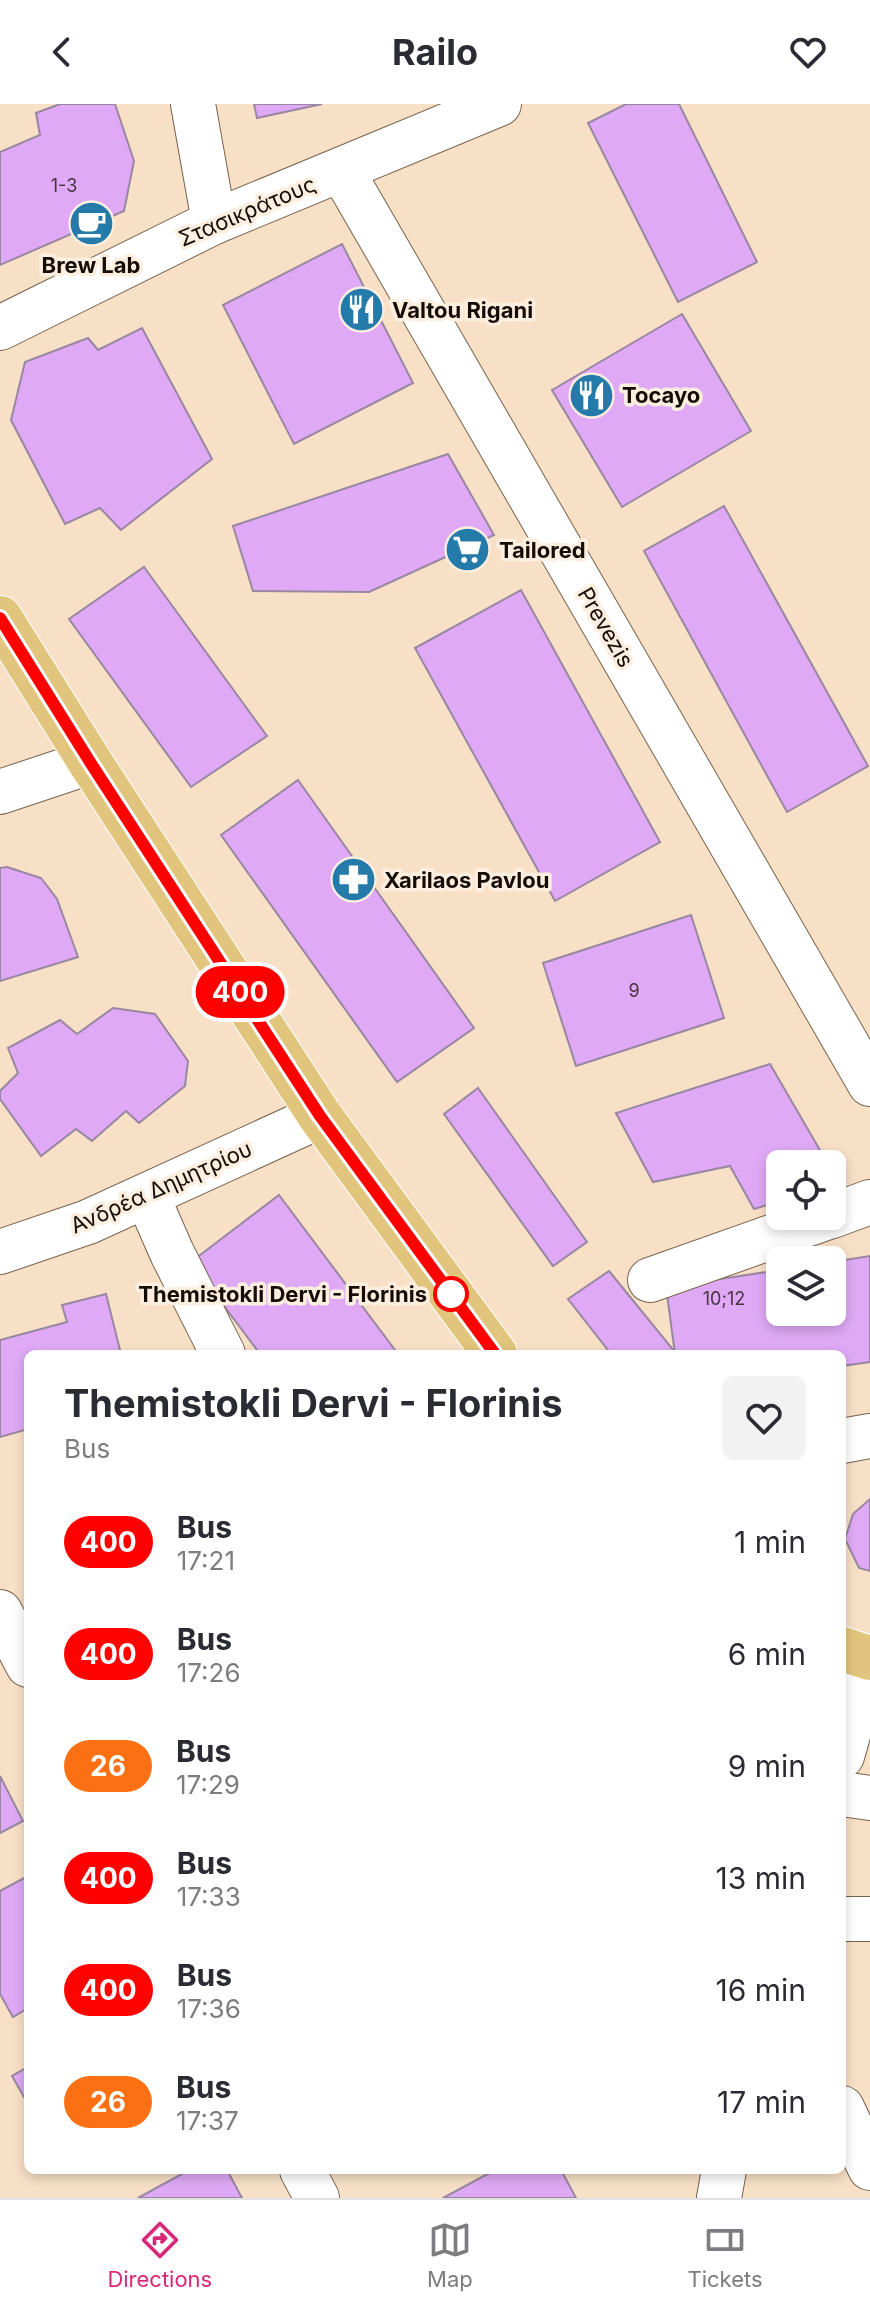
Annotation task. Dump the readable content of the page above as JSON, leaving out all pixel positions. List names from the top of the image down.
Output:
{
  "streets": {
    "street": ["Στασικράτους", "Prevezis", "Ανδρέα Δημητρίου"]
  },
  "crossings": [
    ["Στασικράτους", "Prevezis"]
  ],
  "places": {
    "cafe": ["Brew Lab"],
    "restaurant": ["Valtou Rigani", "Tocayo"],
    "supermarket": ["Tailored"],
    "pharmacy": ["Xarilaos Pavlou"],
    "other": ["Themistokli Dervi - Florinis"]
  },
  "lines": ["bus line 400"],
  "house_numbers": ["1-3", "9", "10;12"],
  "page": {
    "header": "Railo",
    "on_map": "400",
    "heading": ["Themistokli Dervi - Florinis", "Bus"],
    "list": [
      {
        "mark": "400",
        "name": "Bus",
        "note": "17:21",
        "value": "1 min"
      },
      {
        "mark": "400",
        "name": "Bus",
        "note": "17:26",
        "value": "6 min"
      },
      {
        "mark": "26",
        "name": "Bus",
        "note": "17:29",
        "value": "9 min"
      },
      {
        "mark": "400",
        "name": "Bus",
        "note": "17:33",
        "value": "13 min"
      },
      {
        "mark": "400",
        "name": "Bus",
        "note": "17:36",
        "value": "16 min"
      },
      {
        "mark": "26",
        "name": "Bus",
        "note": "17:37",
        "value": "17 min"
      }
    ],
    "tabs": ["Directions", "Map", "Tickets"]
  }
}
